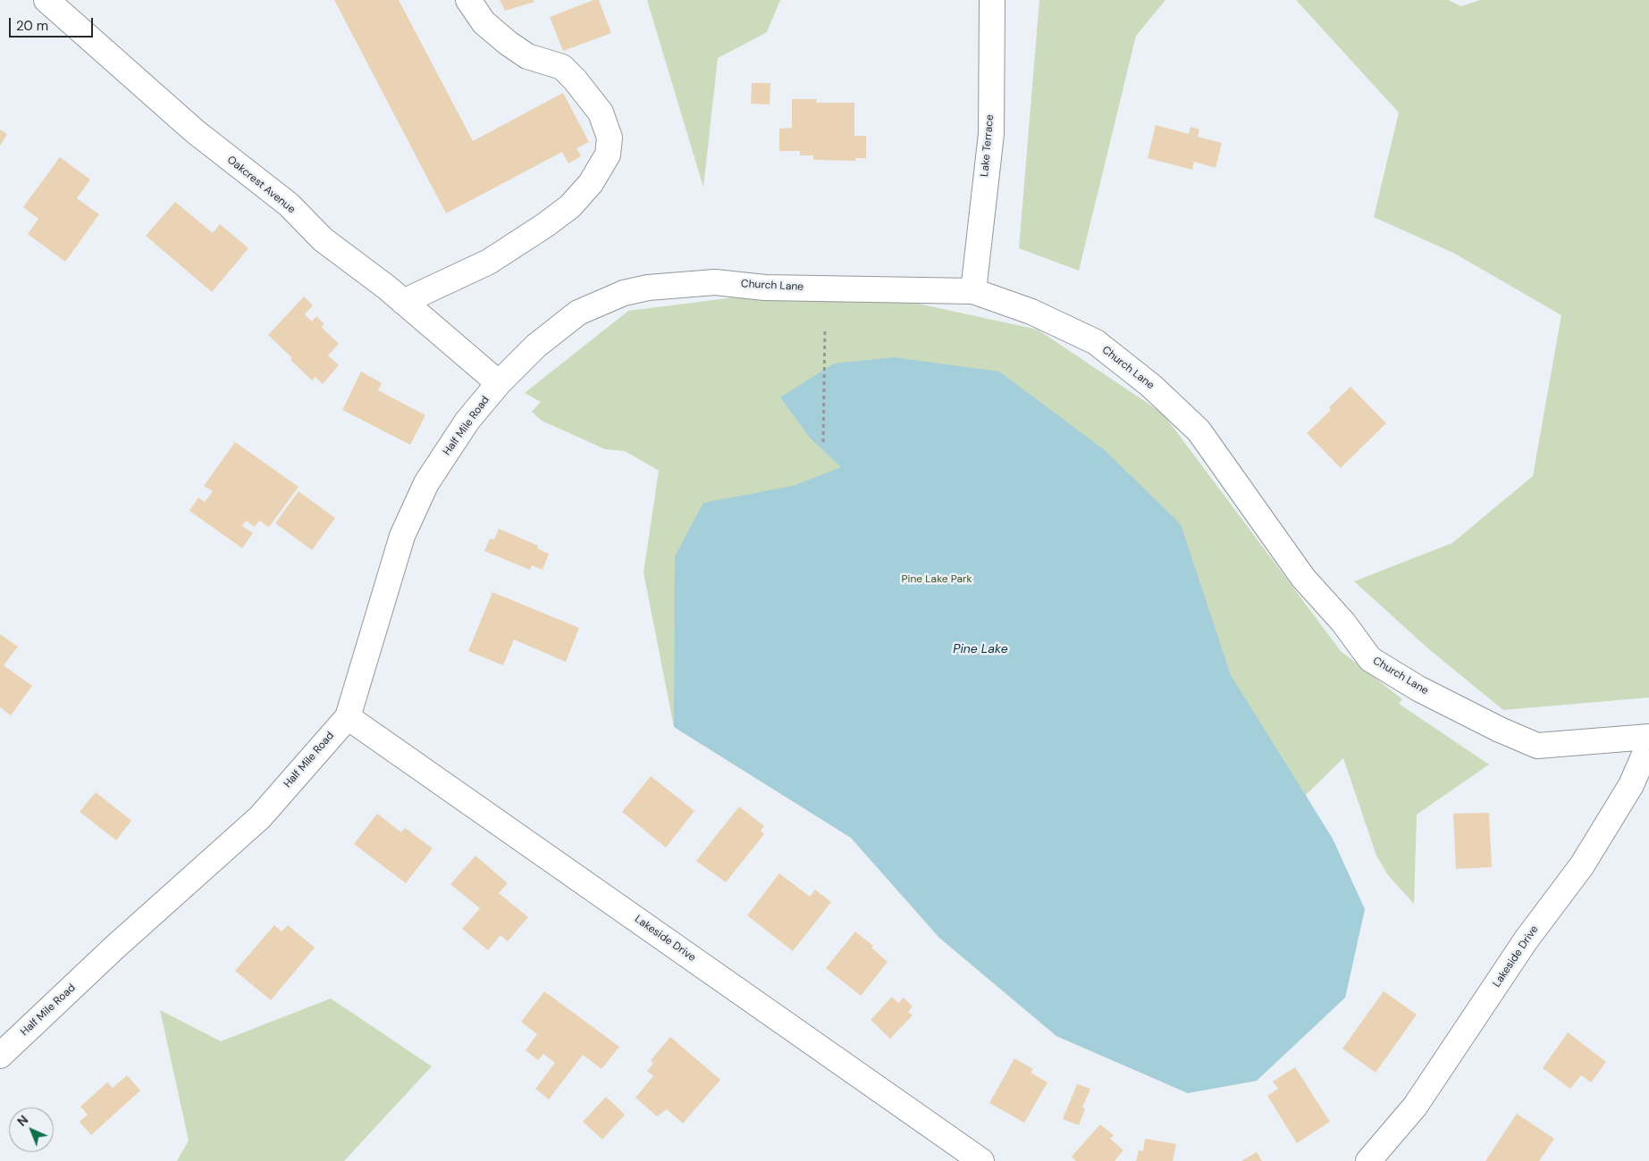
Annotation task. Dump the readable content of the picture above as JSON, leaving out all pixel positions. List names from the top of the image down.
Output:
{
  "streets": {
    "street": [
      "Lake Terrace",
      "Oakcrest Avenue",
      "Church Lane",
      "Half Mile Road",
      "Lakeside Drive"
    ]
  },
  "crossings": [
    ["Lake Terrace", "Church Lane"],
    ["Oakcrest Avenue", "Church Lane"],
    ["Oakcrest Avenue", "Half Mile Road"],
    ["Church Lane", "Half Mile Road"],
    ["Half Mile Road", "Lakeside Drive"]
  ],
  "water": ["Pine Lake"],
  "parks": ["Pine Lake Park"],
  "scale_bar": "20 m",
  "north": "top left"
}
